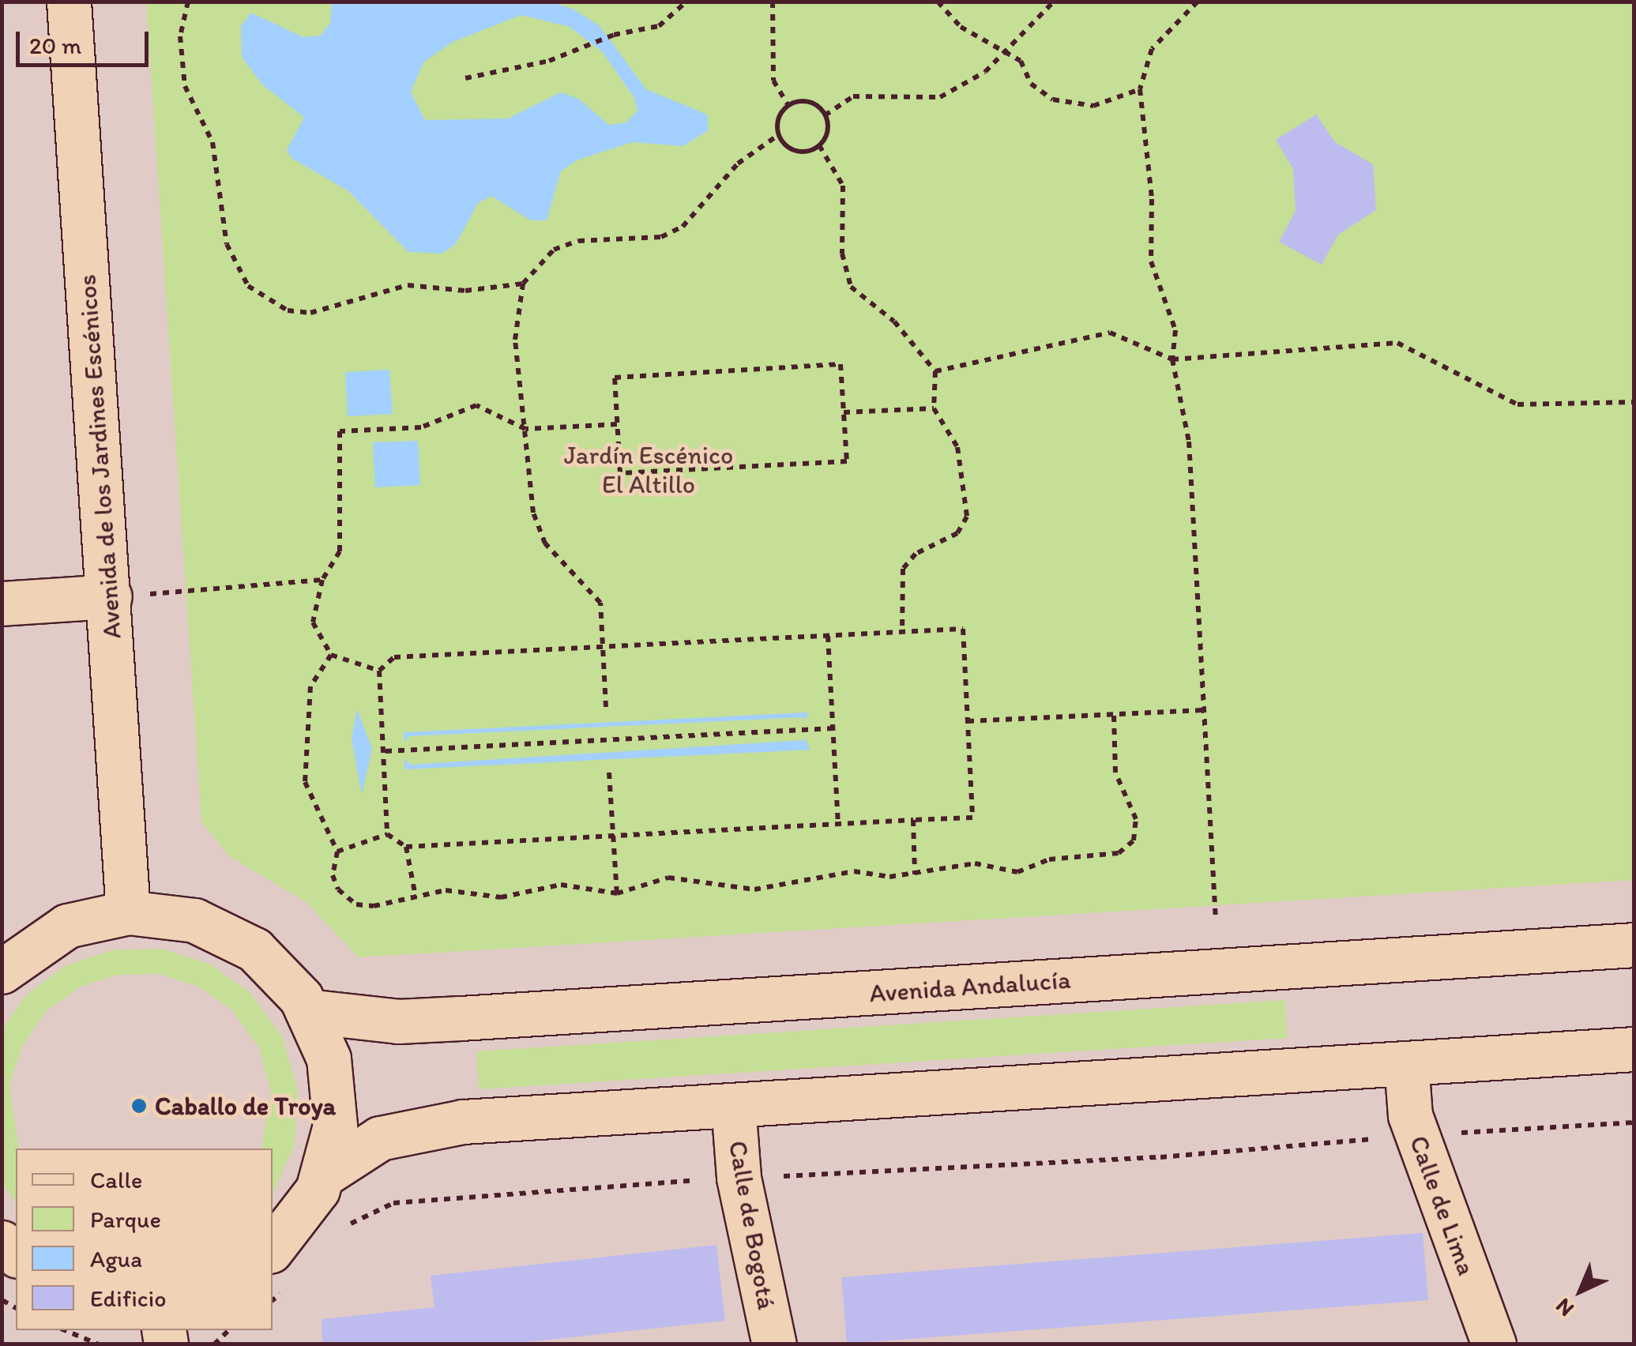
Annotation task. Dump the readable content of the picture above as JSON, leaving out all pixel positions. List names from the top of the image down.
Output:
{
  "streets": {
    "main road": [
      "Avenida de los Jardines Escénicos",
      "Avenida Andalucía",
      "Calle de Lima",
      "Calle de Bogotá"
    ]
  },
  "parks": ["Jardín Escénico El Altillo"],
  "places": ["Caballo de Troya"],
  "legend": [
    "Calle",
    "Parque",
    "Agua",
    "Edificio"
  ],
  "scale_bar": "20 m",
  "north": "bottom left"
}
